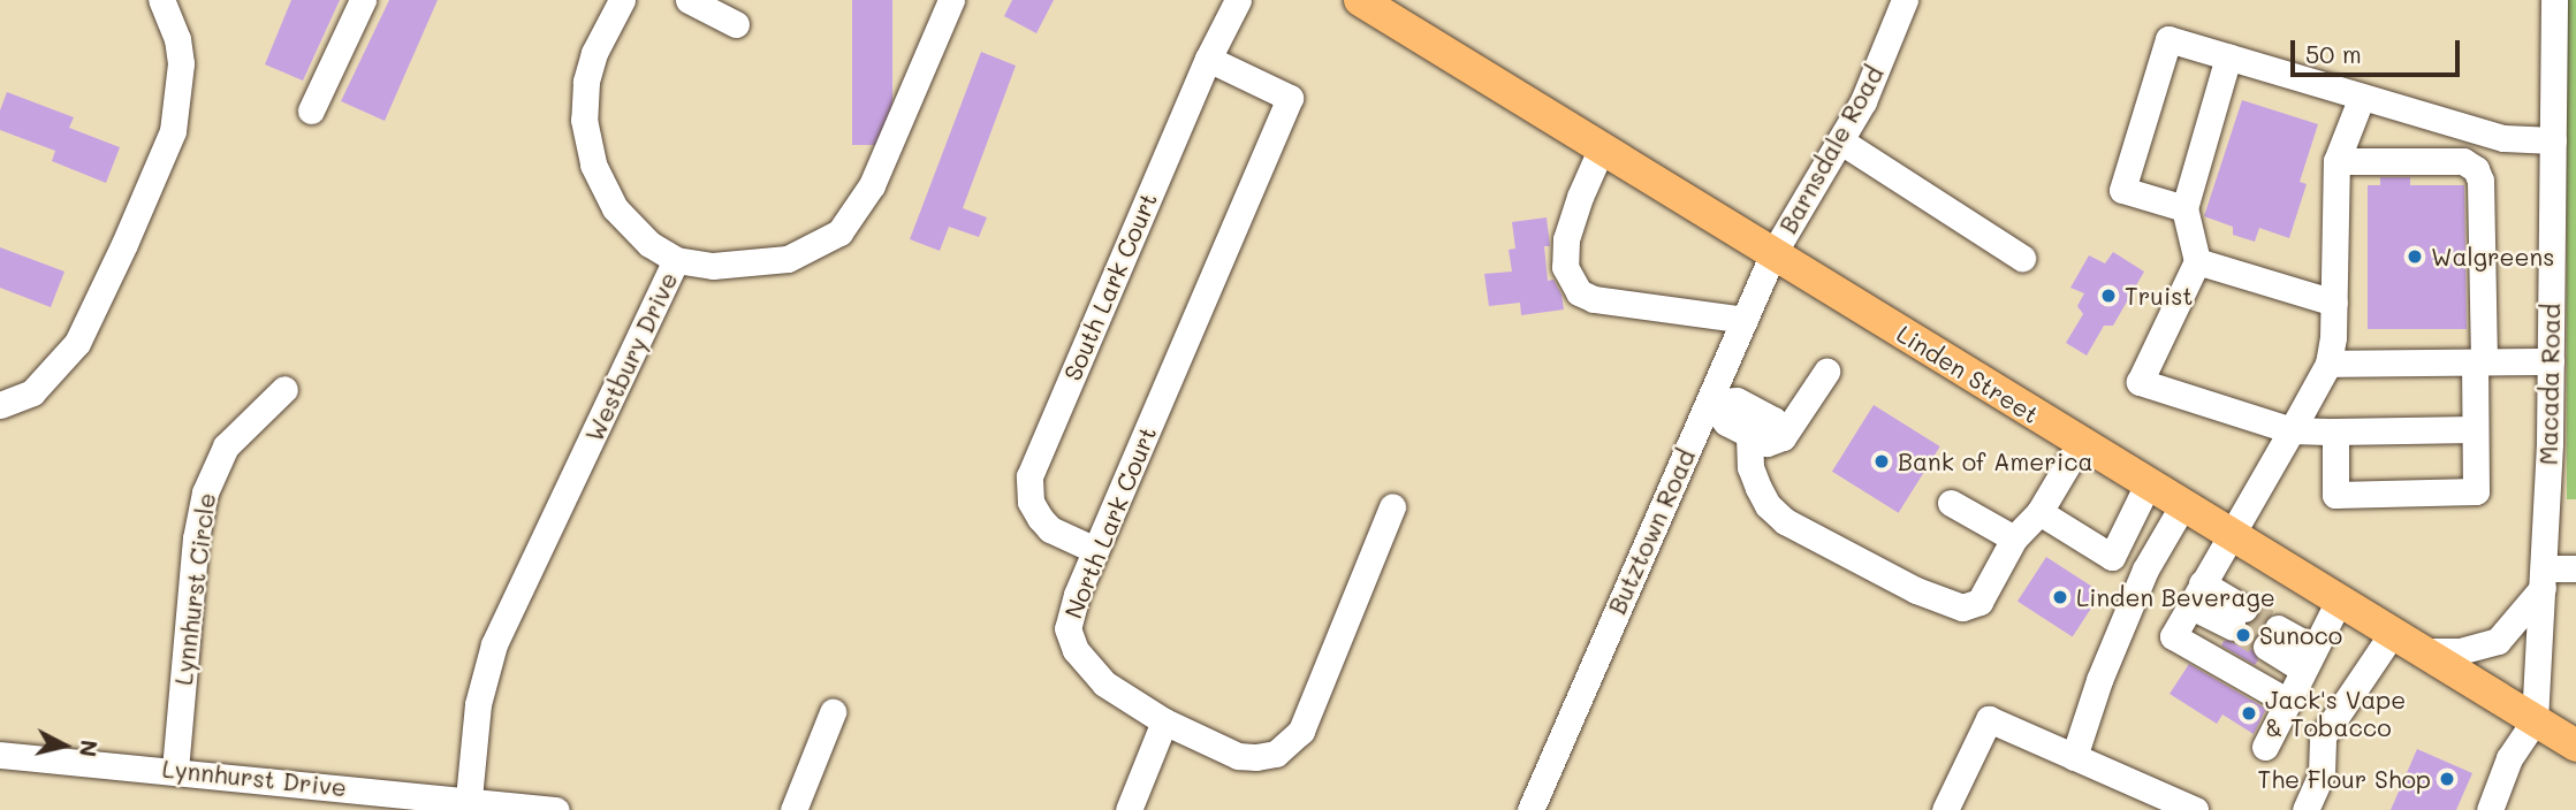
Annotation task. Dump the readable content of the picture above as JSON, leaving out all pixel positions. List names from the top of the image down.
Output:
{
  "streets": {
    "main road": ["Linden Street"],
    "street": [
      "Barnsdale Road",
      "South Lark Court",
      "Westbury Drive",
      "Macada Road",
      "North Lark Court",
      "Butztown Road",
      "Lynnhurst Circle",
      "Lynnhurst Drive"
    ]
  },
  "crossings": [
    ["Barnsdale Road", "Linden Street"],
    ["Barnsdale Road", "Butztown Road"],
    ["South Lark Court", "North Lark Court"],
    ["Westbury Drive", "Lynnhurst Drive"],
    ["Linden Street", "Macada Road"],
    ["Linden Street", "Butztown Road"],
    ["Lynnhurst Circle", "Lynnhurst Drive"]
  ],
  "places": [
    "Walgreens",
    "Truist",
    "Bank of America",
    "Linden Beverage",
    "Sunoco",
    "Jack's Vape & Tobacco",
    "The Flour Shop"
  ],
  "scale_bar": "50 m",
  "north": "right"
}
